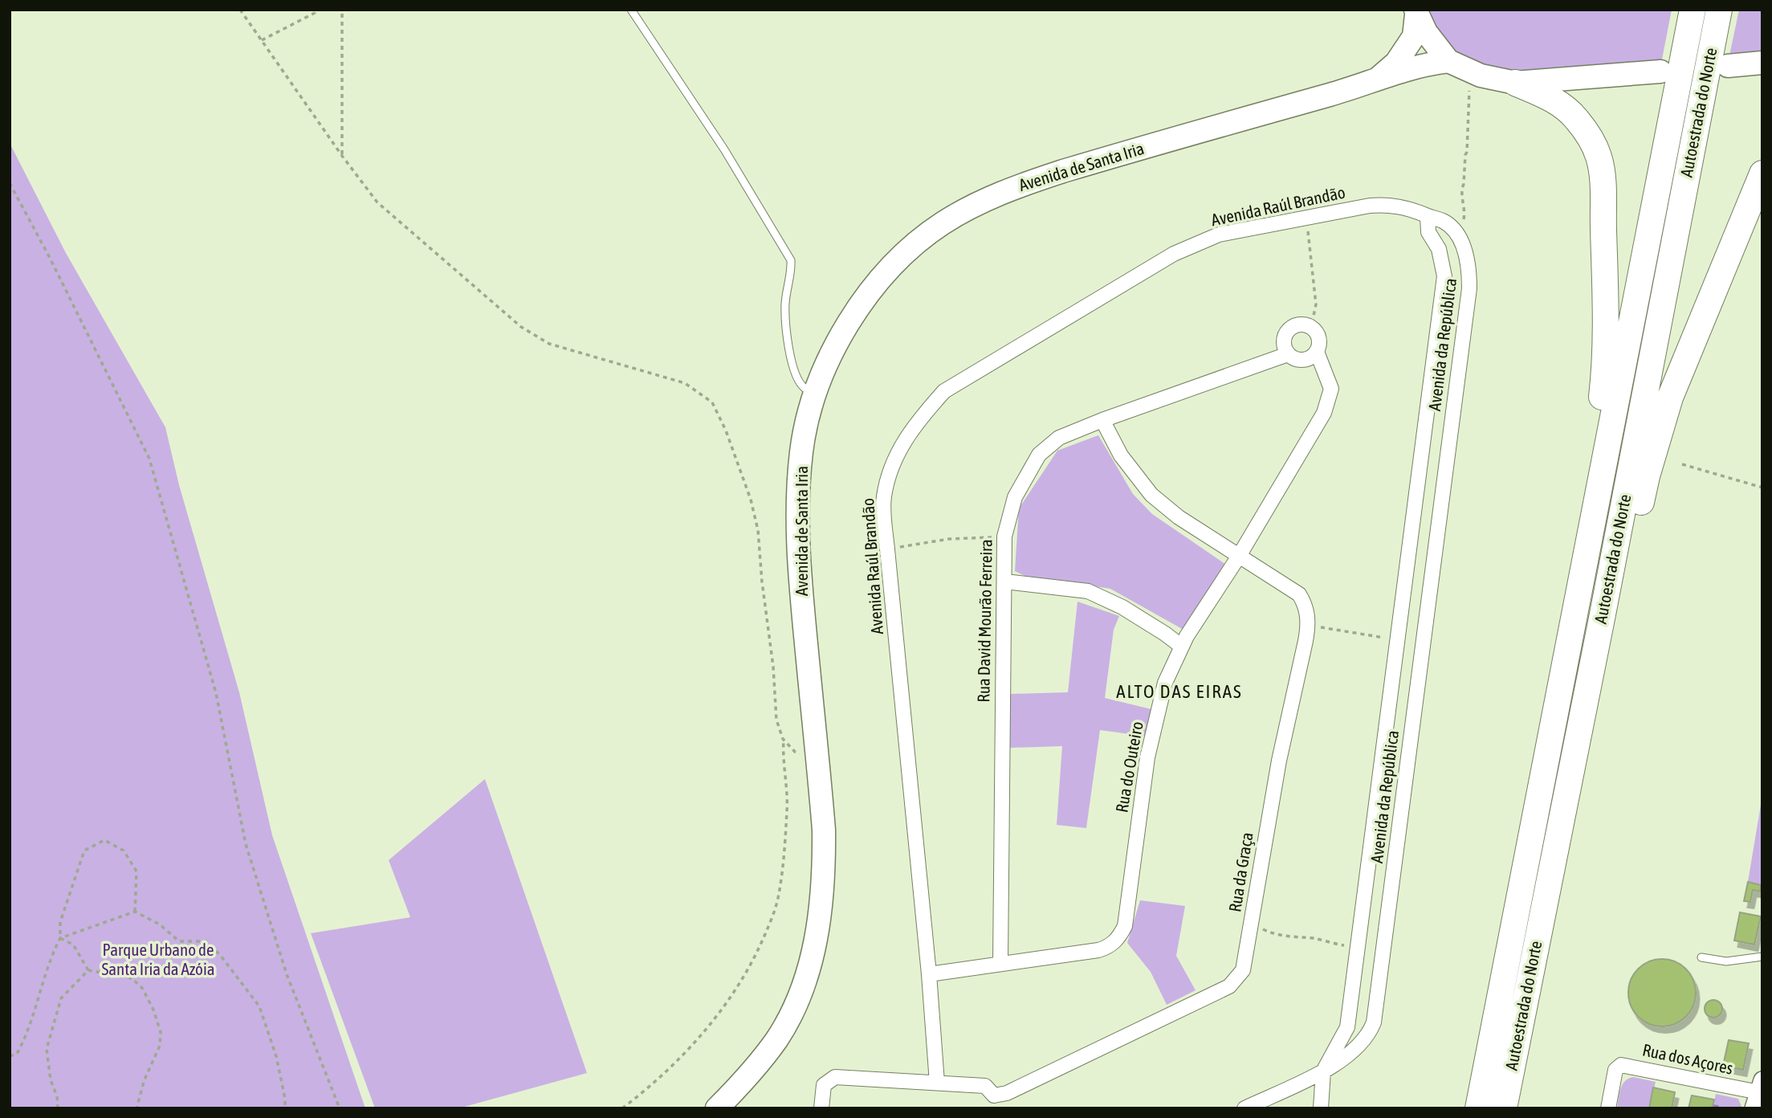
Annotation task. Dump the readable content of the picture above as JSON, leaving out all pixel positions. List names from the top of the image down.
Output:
{
  "streets": {
    "highway": ["Autoestrada do Norte"],
    "main road": ["Avenida de Santa Iria"],
    "street": [
      "Avenida Raúl Brandão",
      "Avenida da República",
      "Rua David Mourão Ferreira",
      "Rua do Outeiro",
      "Rua da Graça",
      "Rua dos Açores"
    ]
  },
  "crossings": [
    ["Avenida Raúl Brandão", "Avenida da República"],
    ["Avenida Raúl Brandão", "Rua do Outeiro"],
    ["Avenida Raúl Brandão", "Rua da Graça"],
    ["Rua David Mourão Ferreira", "Rua do Outeiro"],
    ["Rua David Mourão Ferreira", "Rua da Graça"],
    ["Rua do Outeiro", "Rua da Graça"]
  ],
  "districts": ["ALTO DAS EIRAS"],
  "parks": ["Parque Urbano de Santa Iria da Azóia"]
}
